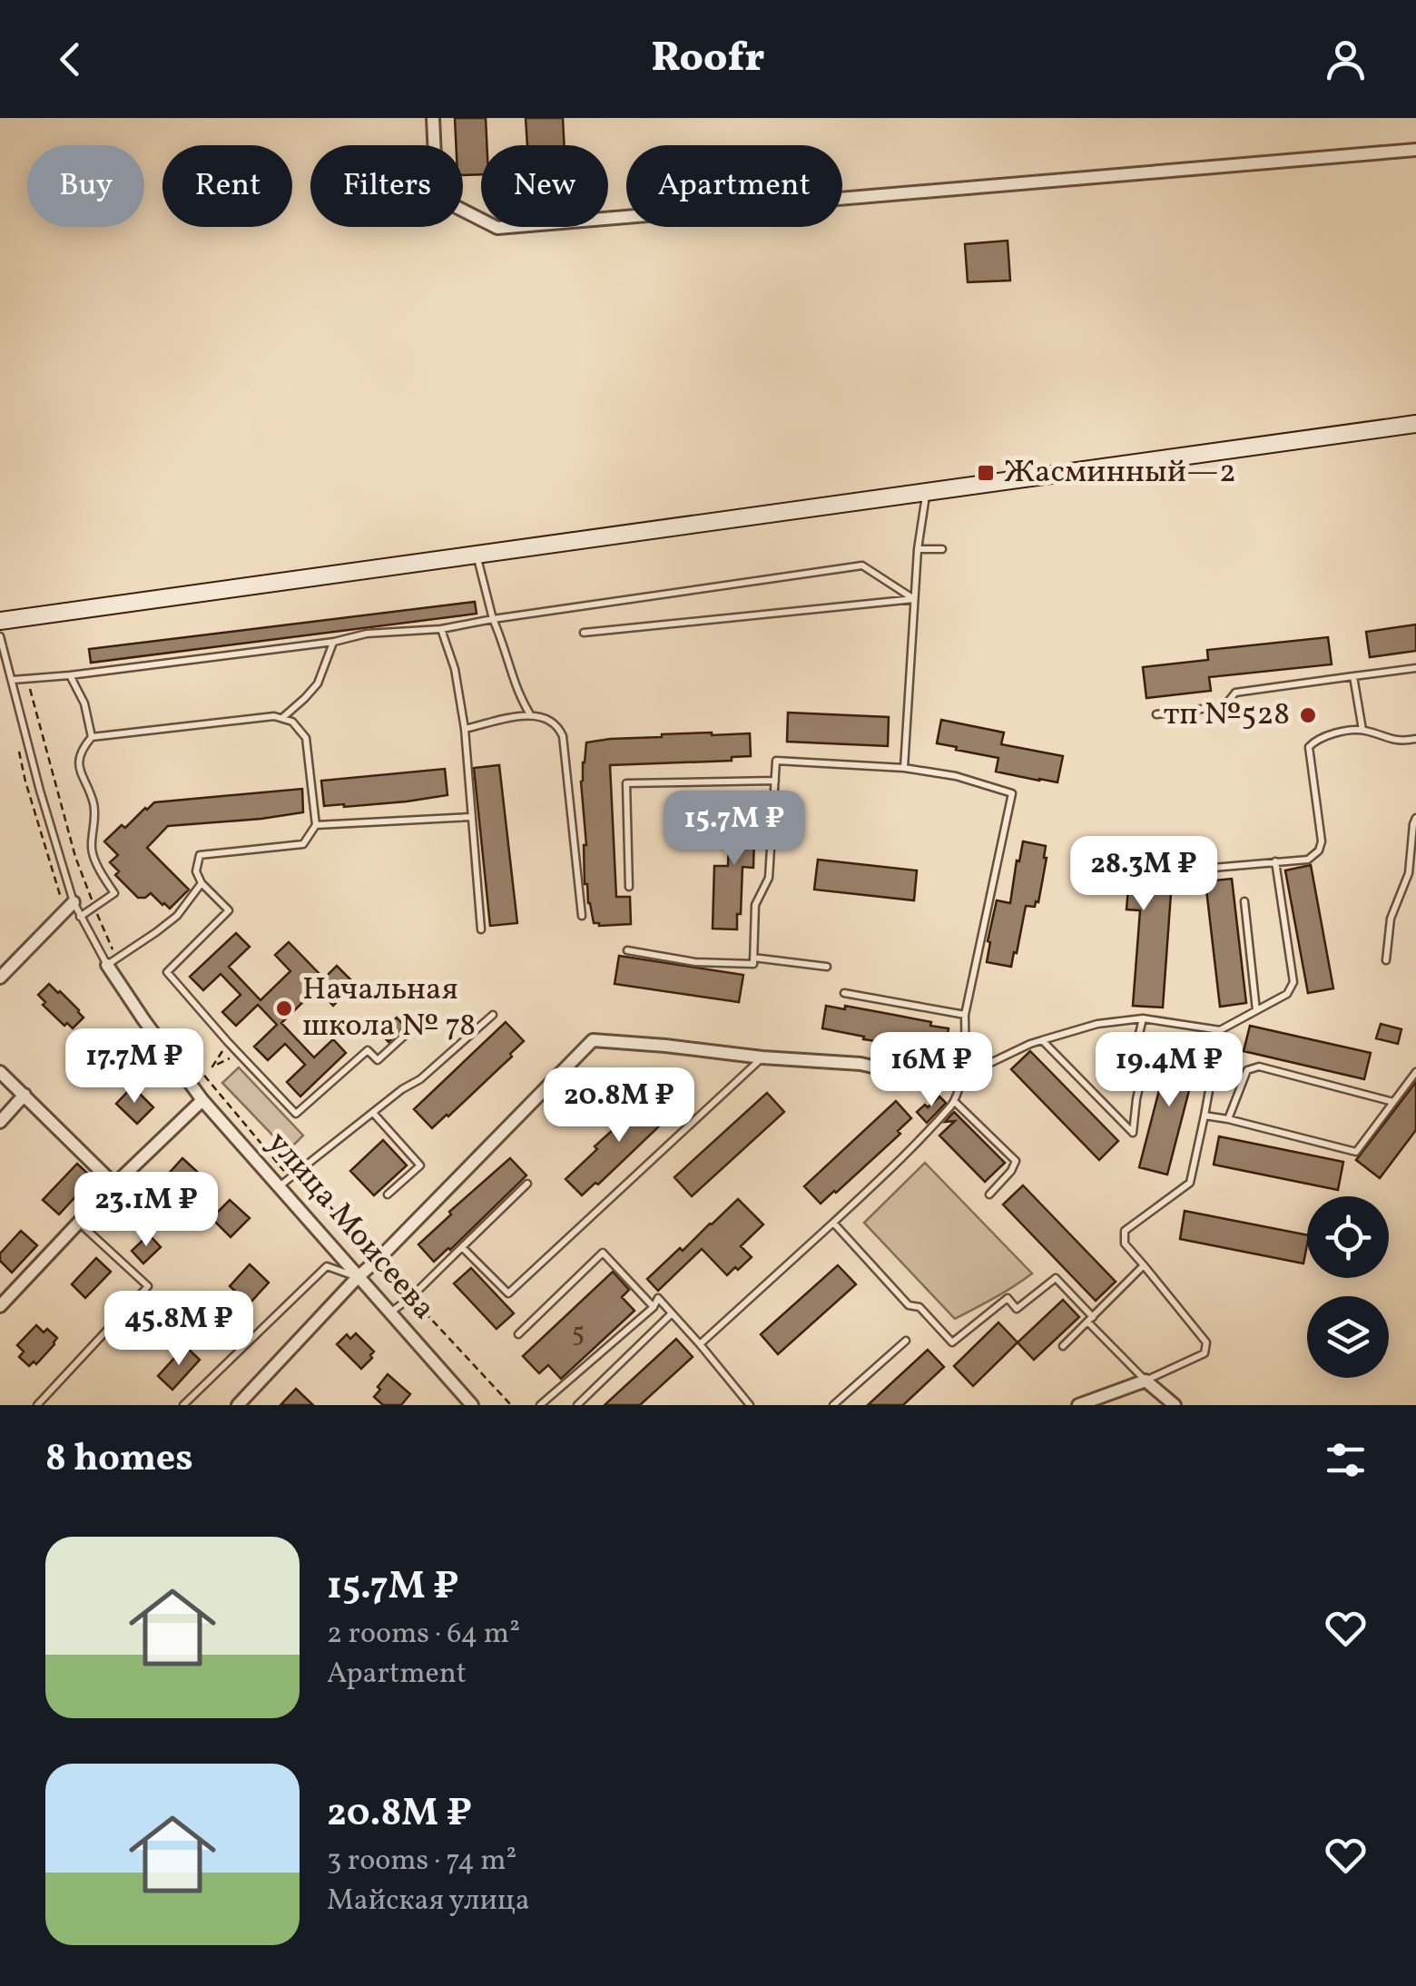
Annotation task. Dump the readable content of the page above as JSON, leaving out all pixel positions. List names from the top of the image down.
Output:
{
  "streets": {
    "street": ["улица Моисеева"]
  },
  "places": {
    "transit": ["Жасминный—2"],
    "other": ["тп №528", "Начальная школа № 78"]
  },
  "house_numbers": ["5"],
  "page": {
    "header": "Roofr",
    "chip": [
      "Buy",
      "Rent",
      "Filters",
      "New",
      "Apartment"
    ],
    "price": [
      "15.7M ₽",
      "28.3M ₽",
      "17.7M ₽",
      "16M ₽",
      "19.4M ₽",
      "20.8M ₽",
      "23.1M ₽",
      "45.8M ₽"
    ],
    "heading": "8 homes",
    "list": [
      {
        "name": "15.7M ₽",
        "note": "2 rooms · 64 m² · Apartment"
      },
      {
        "name": "20.8M ₽",
        "note": "3 rooms · 74 m² · Майская улица"
      }
    ]
  }
}
